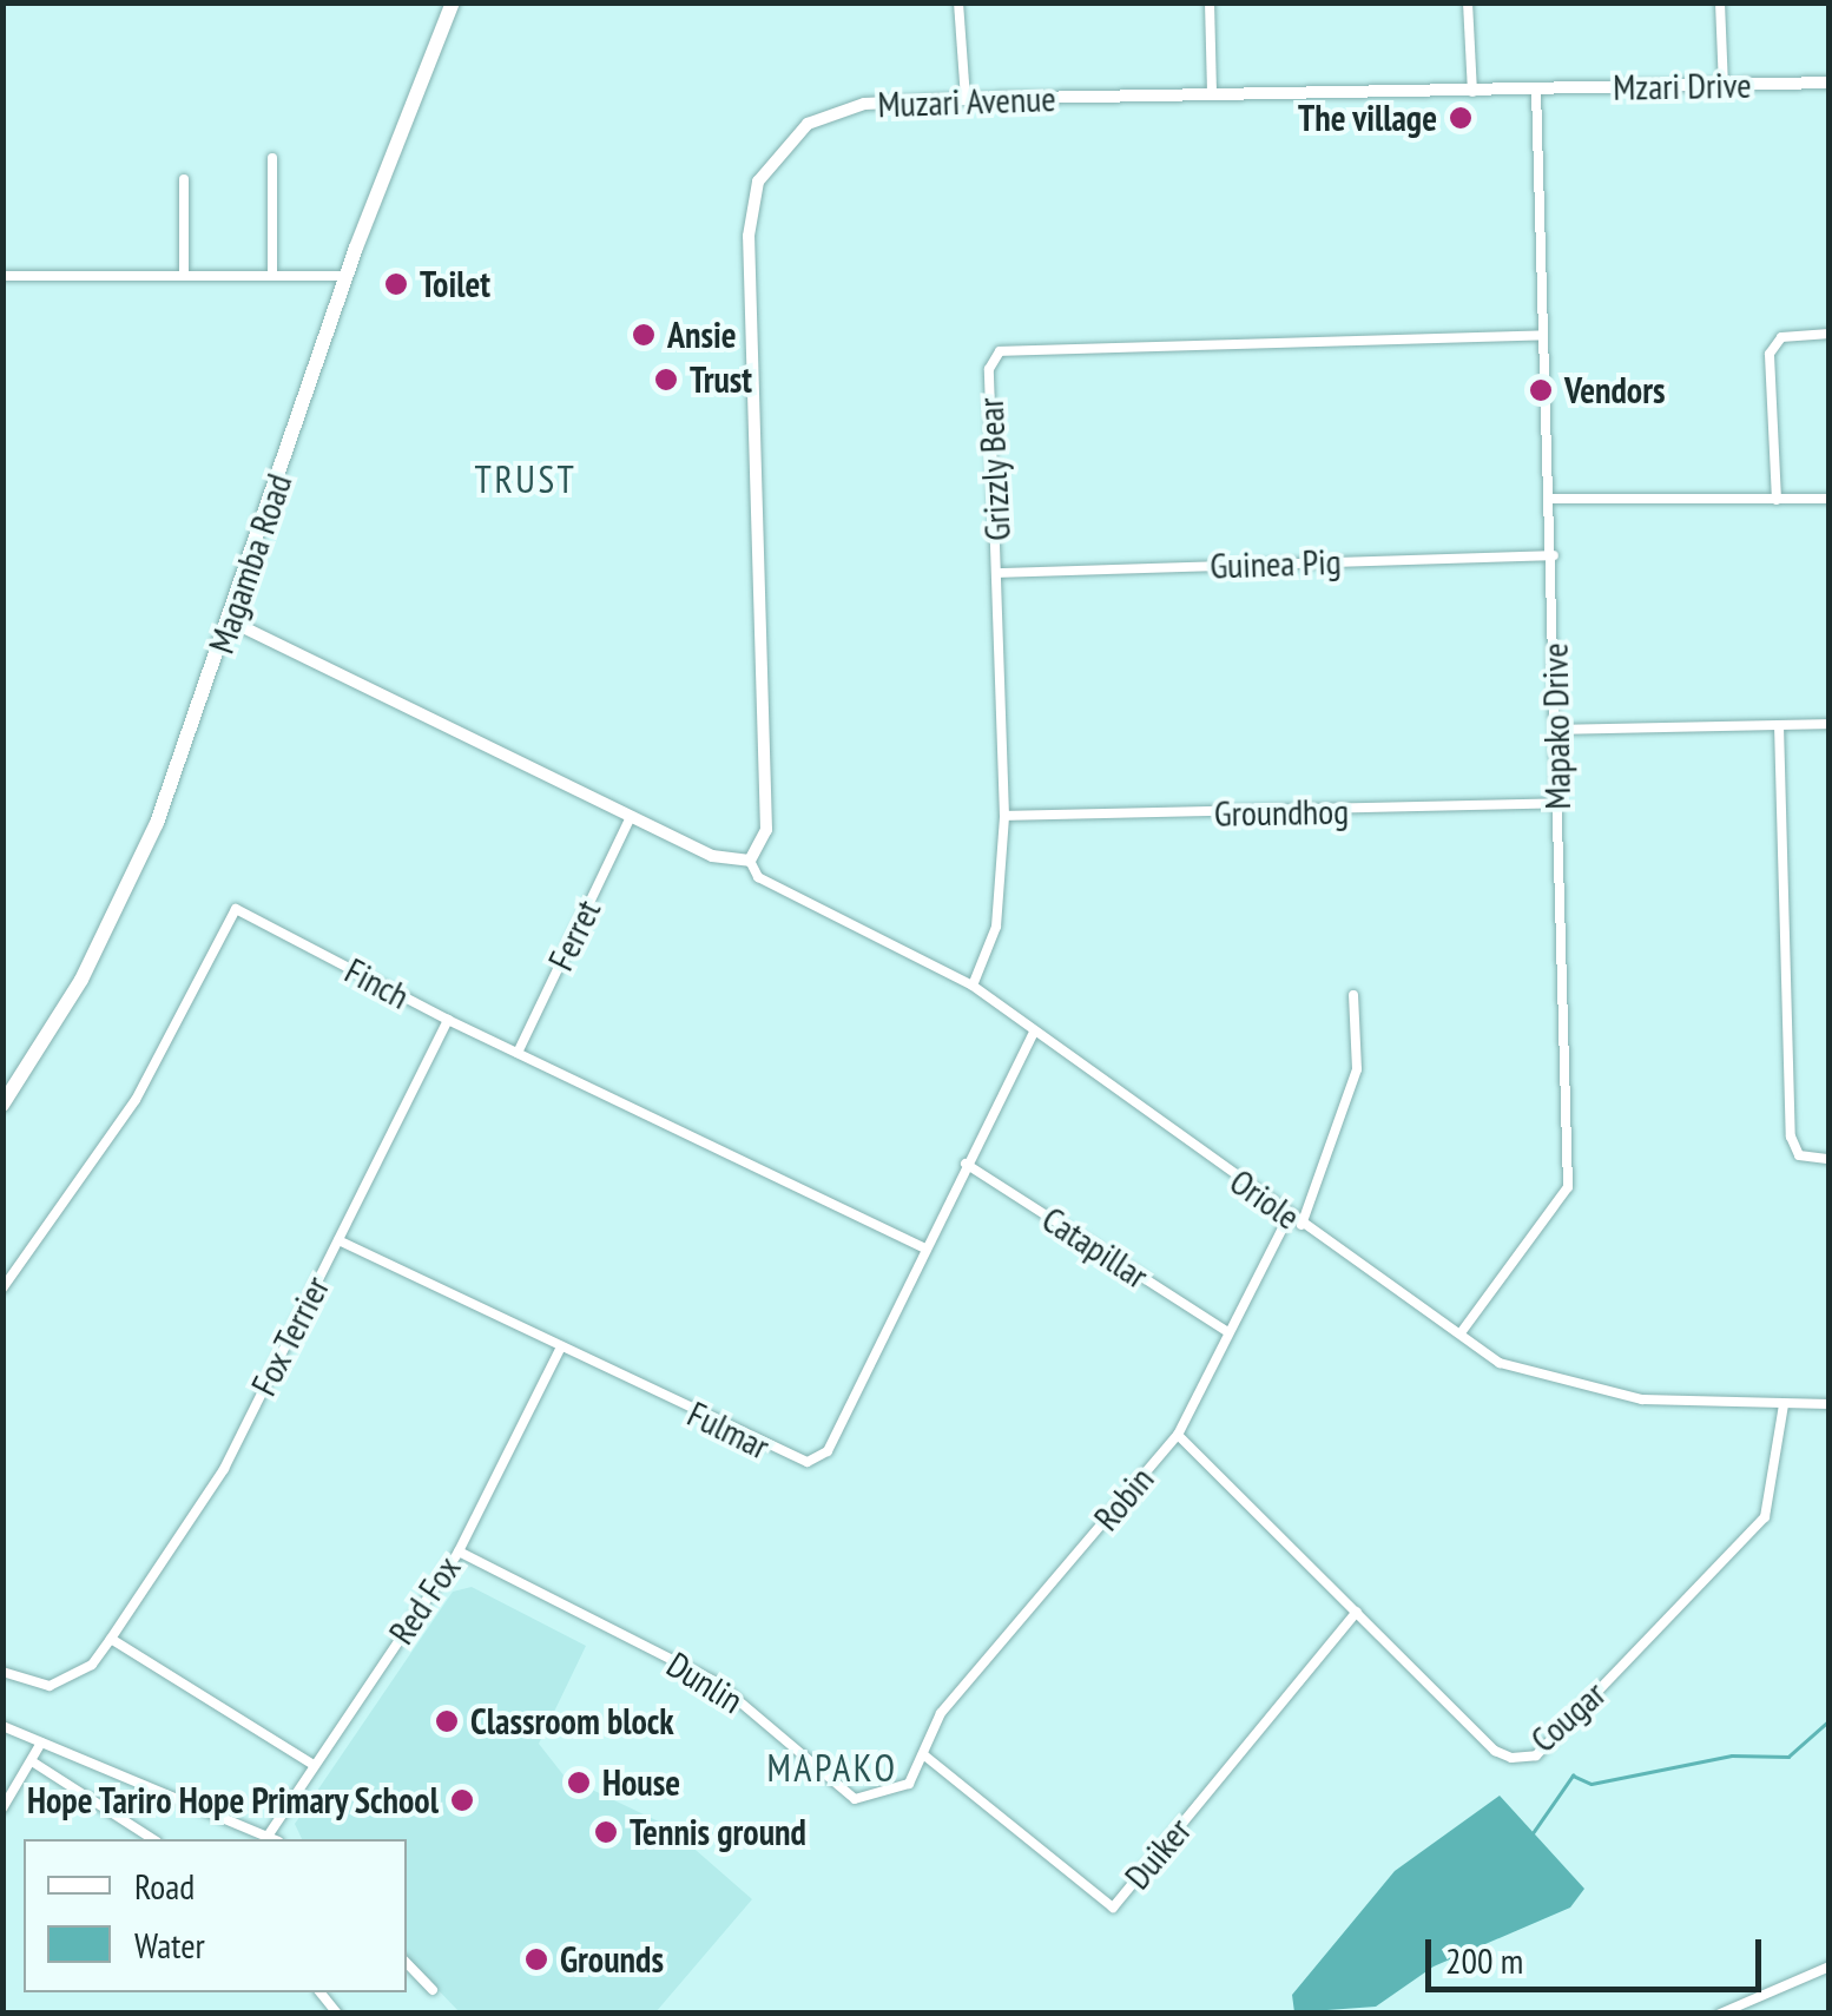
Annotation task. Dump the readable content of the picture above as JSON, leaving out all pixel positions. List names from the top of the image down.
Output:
{
  "streets": {
    "highway": ["Magamba Road"],
    "street": [
      "Mzari Drive",
      "Muzari Avenue",
      "Grizzly Bear",
      "Guinea Pig",
      "Mapako Drive",
      "Groundhog",
      "Ferret",
      "Finch",
      "Oriole",
      "Catapillar",
      "Fox Terrier",
      "Fulmar",
      "Robin",
      "Red Fox",
      "Dunlin",
      "Cougar",
      "Duiker"
    ]
  },
  "crossings": [
    ["Mzari Drive", "Muzari Avenue"],
    ["Mzari Drive", "Mapako Drive"],
    ["Muzari Avenue", "Mapako Drive"],
    ["Muzari Avenue", "Oriole"],
    ["Grizzly Bear", "Guinea Pig"],
    ["Grizzly Bear", "Mapako Drive"],
    ["Grizzly Bear", "Groundhog"],
    ["Grizzly Bear", "Oriole"],
    ["Guinea Pig", "Mapako Drive"],
    ["Mapako Drive", "Groundhog"],
    ["Mapako Drive", "Oriole"],
    ["Ferret", "Finch"],
    ["Finch", "Fox Terrier"],
    ["Finch", "Fulmar"],
    ["Oriole", "Fulmar"],
    ["Oriole", "Robin"],
    ["Oriole", "Cougar"],
    ["Catapillar", "Fulmar"],
    ["Catapillar", "Robin"],
    ["Fox Terrier", "Fulmar"],
    ["Fulmar", "Red Fox"],
    ["Robin", "Dunlin"],
    ["Robin", "Cougar"],
    ["Robin", "Duiker"],
    ["Red Fox", "Dunlin"],
    ["Dunlin", "Duiker"],
    ["Cougar", "Duiker"]
  ],
  "districts": ["TRUST", "MAPAKO"],
  "places": [
    "The village",
    "Toilet",
    "Ansie",
    "Trust",
    "Vendors",
    "Classroom block",
    "House",
    "Hope Tariro Hope Primary School",
    "Tennis ground",
    "Grounds"
  ],
  "legend": ["Road", "Water"],
  "scale_bar": "200 m"
}
